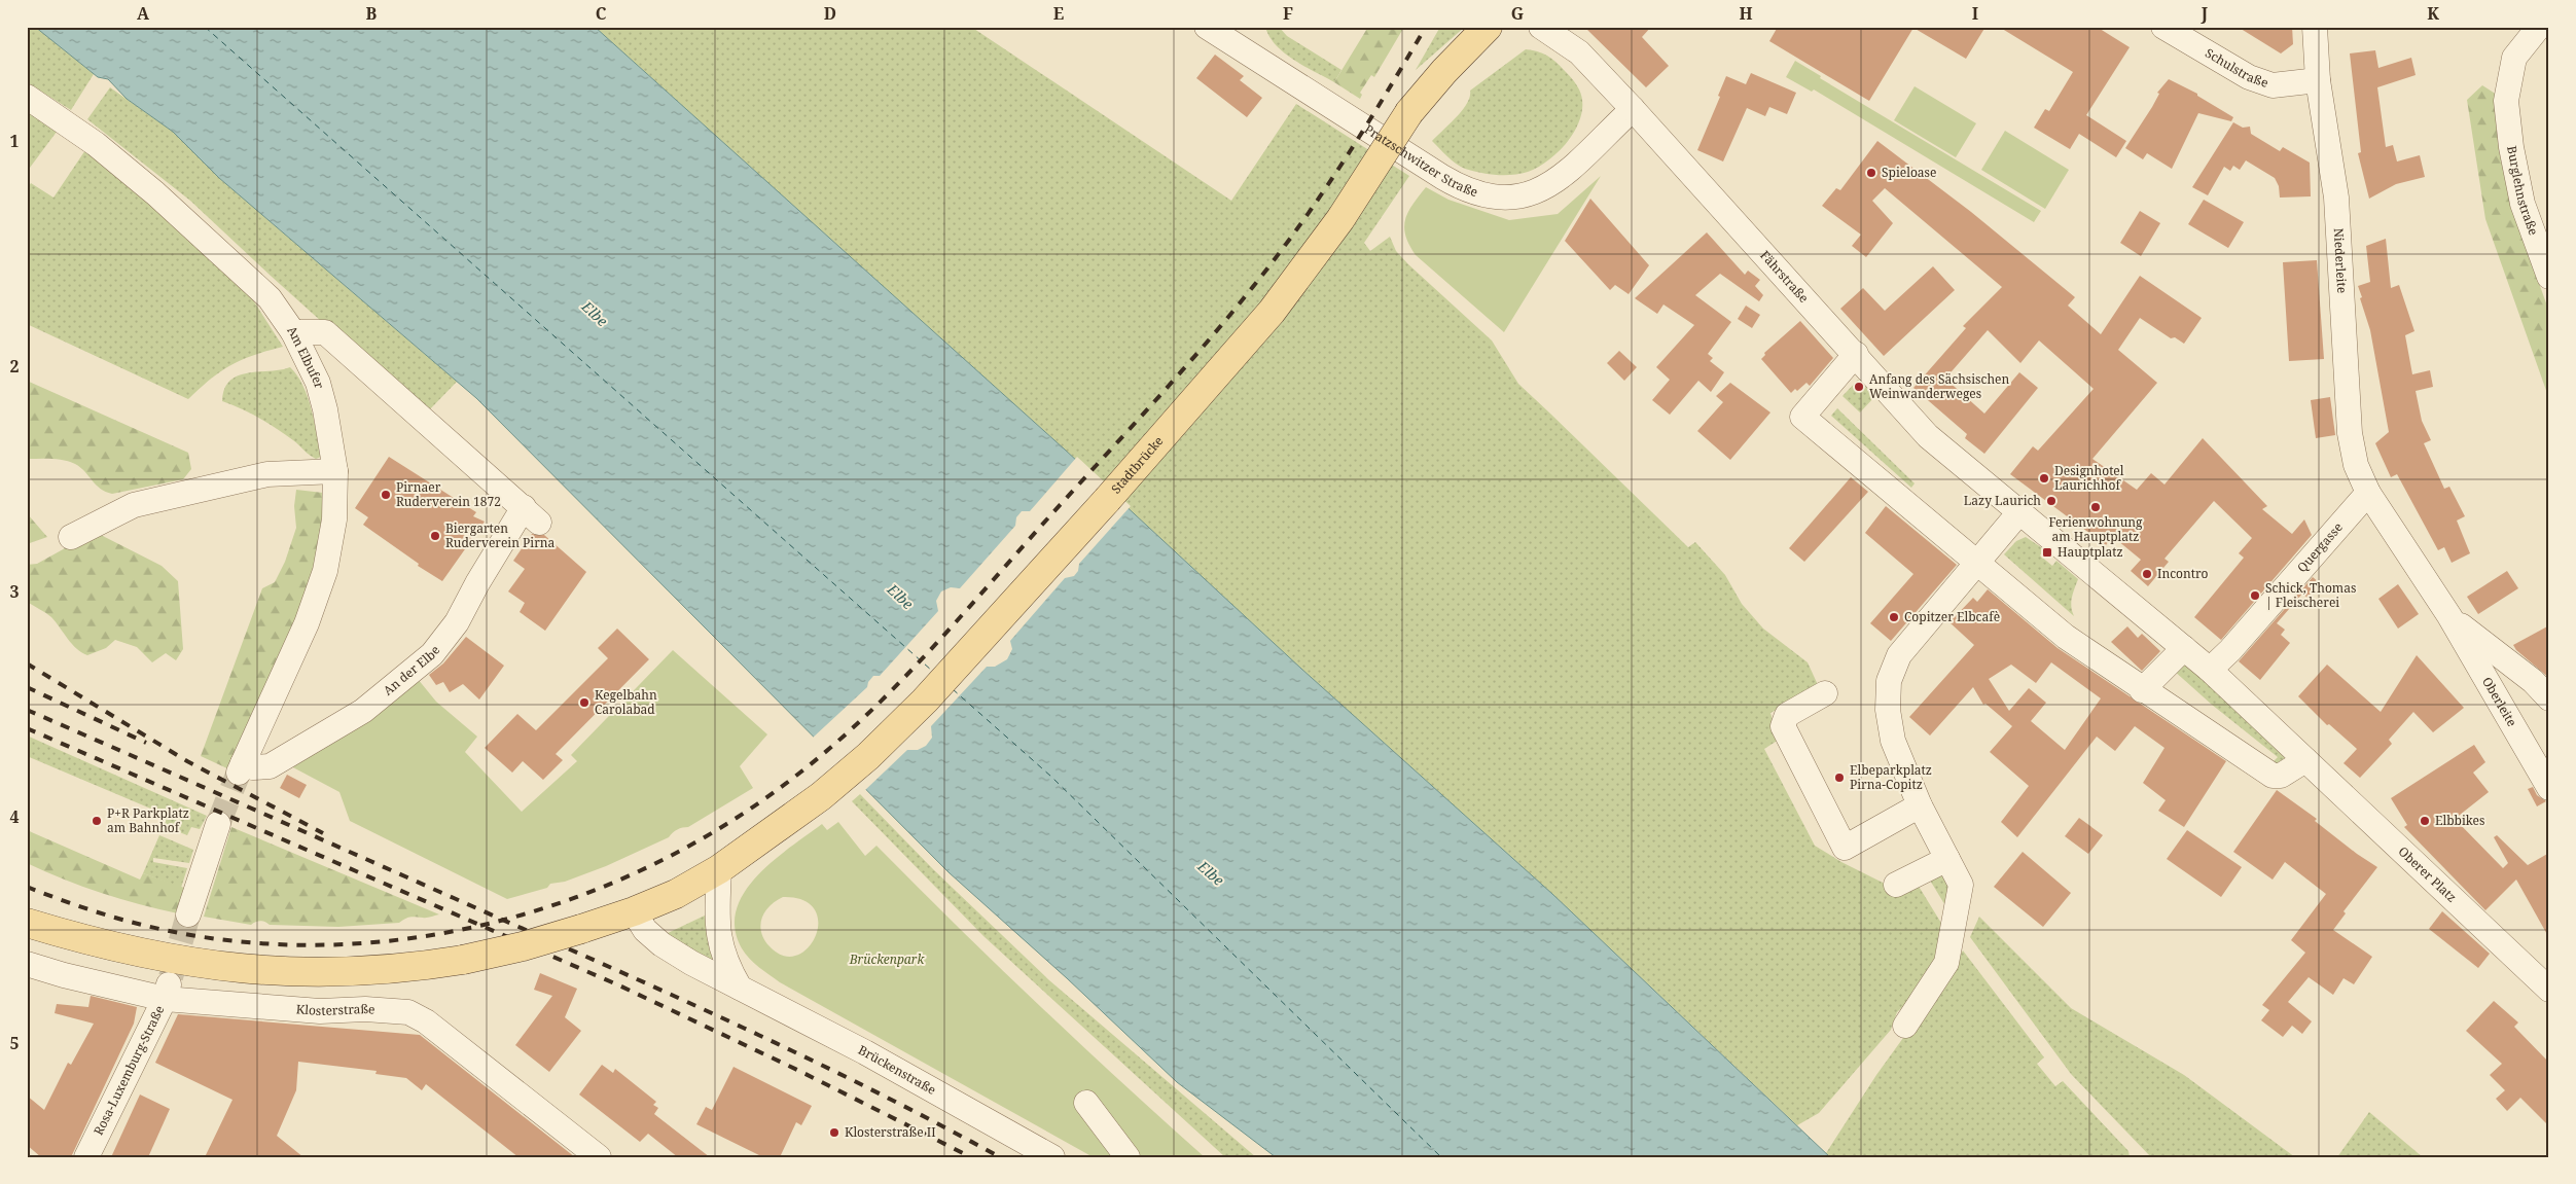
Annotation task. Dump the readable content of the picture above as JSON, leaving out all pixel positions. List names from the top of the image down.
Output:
{
  "streets": {
    "main road": ["Stadtbrücke"],
    "street": [
      "Schulstraße",
      "Pratzschwitzer Straße",
      "Burglehnstraße",
      "Niederleite",
      "Fährstraße",
      "Am Elbufer",
      "Quergasse",
      "An der Elbe",
      "Oberleite",
      "Oberer Platz",
      "Klosterstraße",
      "Rosa-Luxemburg-Straße",
      "Brückenstraße"
    ]
  },
  "crossings": [
    ["Schulstraße", "Niederleite"],
    ["Pratzschwitzer Straße", "Fährstraße"],
    ["Niederleite", "Quergasse"],
    ["Niederleite", "Oberleite"],
    ["Am Elbufer", "An der Elbe"],
    ["Stadtbrücke", "Brückenstraße"],
    ["Quergasse", "Oberleite"],
    ["Quergasse", "Oberer Platz"],
    ["Klosterstraße", "Rosa-Luxemburg-Straße"]
  ],
  "water": ["Elbe"],
  "parks": ["Brückenpark"],
  "places": {
    "other": [
      "Spieloase",
      "Anfang des Sächsischen Weinwanderweges",
      "Designhotel Laurichhof",
      "Pirnaer Ruderverein 1872",
      "Lazy Laurich",
      "Ferienwohnung am Hauptplatz",
      "Biergarten Ruderverein Pirna",
      "Incontro",
      "Schick, Thomas | Fleischerei",
      "Copitzer Elbcafè",
      "Kegelbahn Carolabad",
      "Elbeparkplatz Pirna-Copitz",
      "P+R Parkplatz am Bahnhof",
      "Elbbikes",
      "Klosterstraße II"
    ],
    "transit": ["Hauptplatz"]
  },
  "grid": {
    "columns": [
      "A",
      "B",
      "C",
      "D",
      "E",
      "F",
      "G",
      "H",
      "I",
      "J",
      "K"
    ],
    "rows": [
      "1",
      "2",
      "3",
      "4",
      "5"
    ]
  }
}
